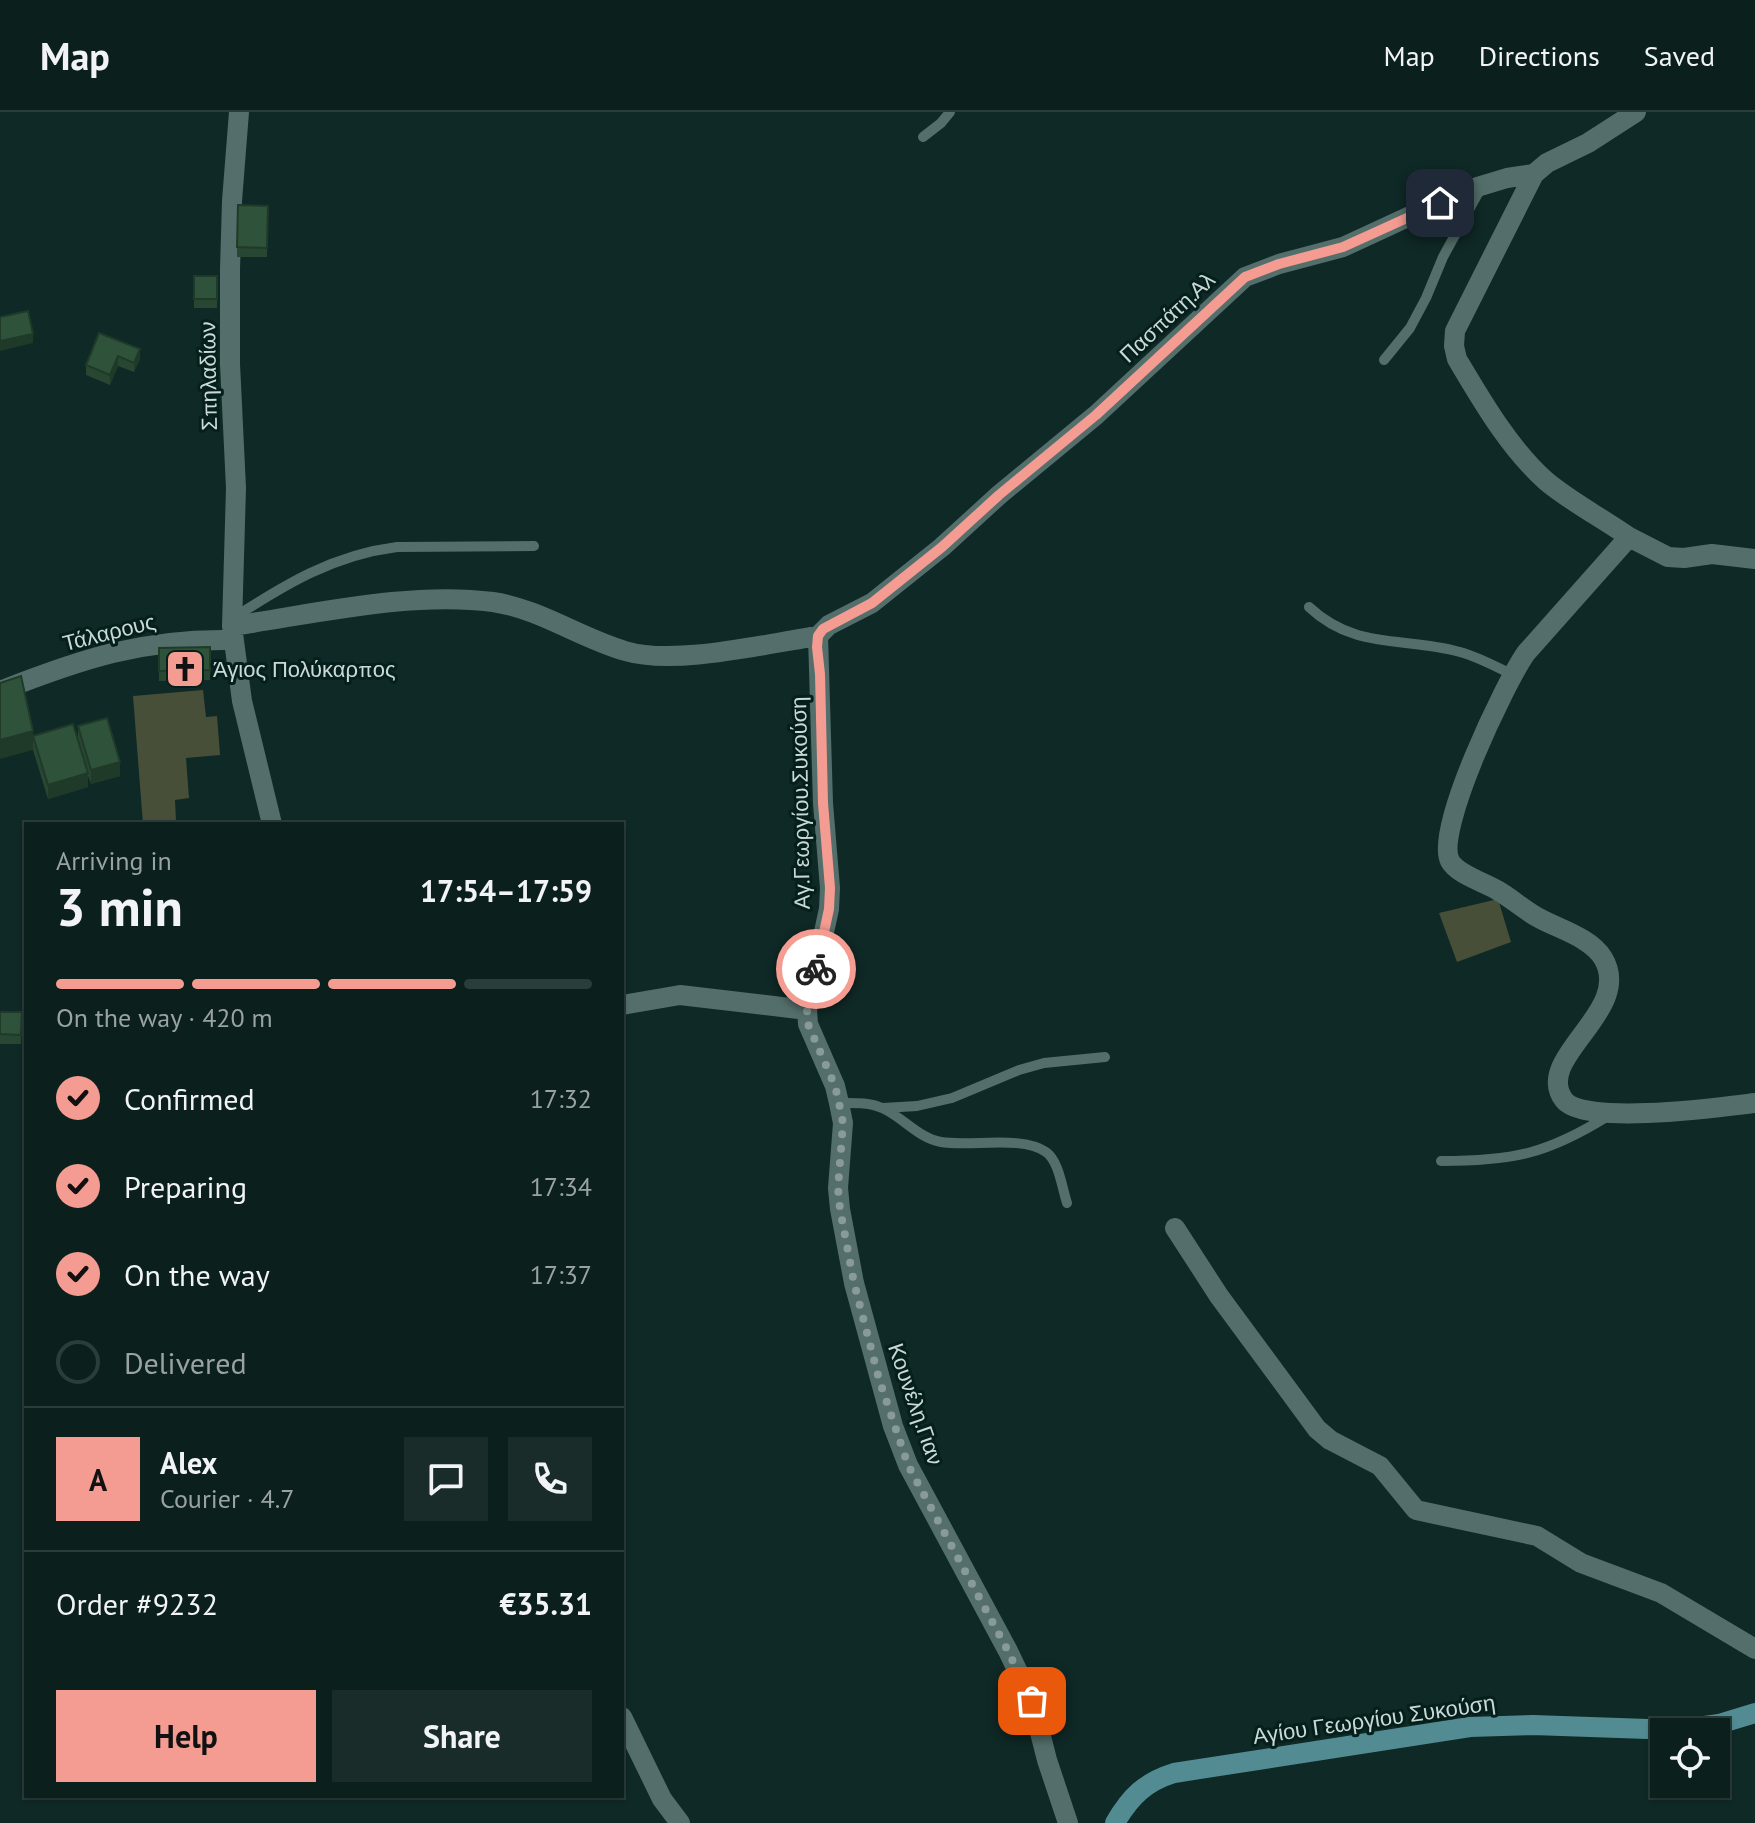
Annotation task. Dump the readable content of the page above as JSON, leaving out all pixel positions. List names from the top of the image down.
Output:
{
  "streets": {
    "main road": ["Αγίου Γεωργίου Συκούση"],
    "street": [
      "Πασπάτη.Αλ",
      "Σπηλαδίων",
      "Τάλαρους",
      "Αγ.Γεωργίου.Συκούση",
      "Κουνέλη.Γιαν"
    ]
  },
  "crossings": [
    ["Πασπάτη.Αλ", "Τάλαρους"],
    ["Πασπάτη.Αλ", "Αγ.Γεωργίου.Συκούση"],
    ["Σπηλαδίων", "Τάλαρους"],
    ["Τάλαρους", "Αγ.Γεωργίου.Συκούση"],
    ["Αγ.Γεωργίου.Συκούση", "Κουνέλη.Γιαν"]
  ],
  "places": {
    "church": ["Άγιος Πολύκαρπος"]
  },
  "page": {
    "header": "Map",
    "nav": ["Map", "Directions", "Saved"],
    "heading": ["3 min", "Arriving in", "17:54–17:59"],
    "panel": [
      "Alex",
      "Courier · 4.7",
      "Order #9232",
      "€35.31"
    ],
    "bar": "On the way · 420 m",
    "list": [
      ["Confirmed", "17:32"],
      ["Preparing", "17:34"],
      ["On the way", "17:37"],
      "Delivered"
    ],
    "round": "A",
    "buttons": ["Help", "Share"]
  }
}
